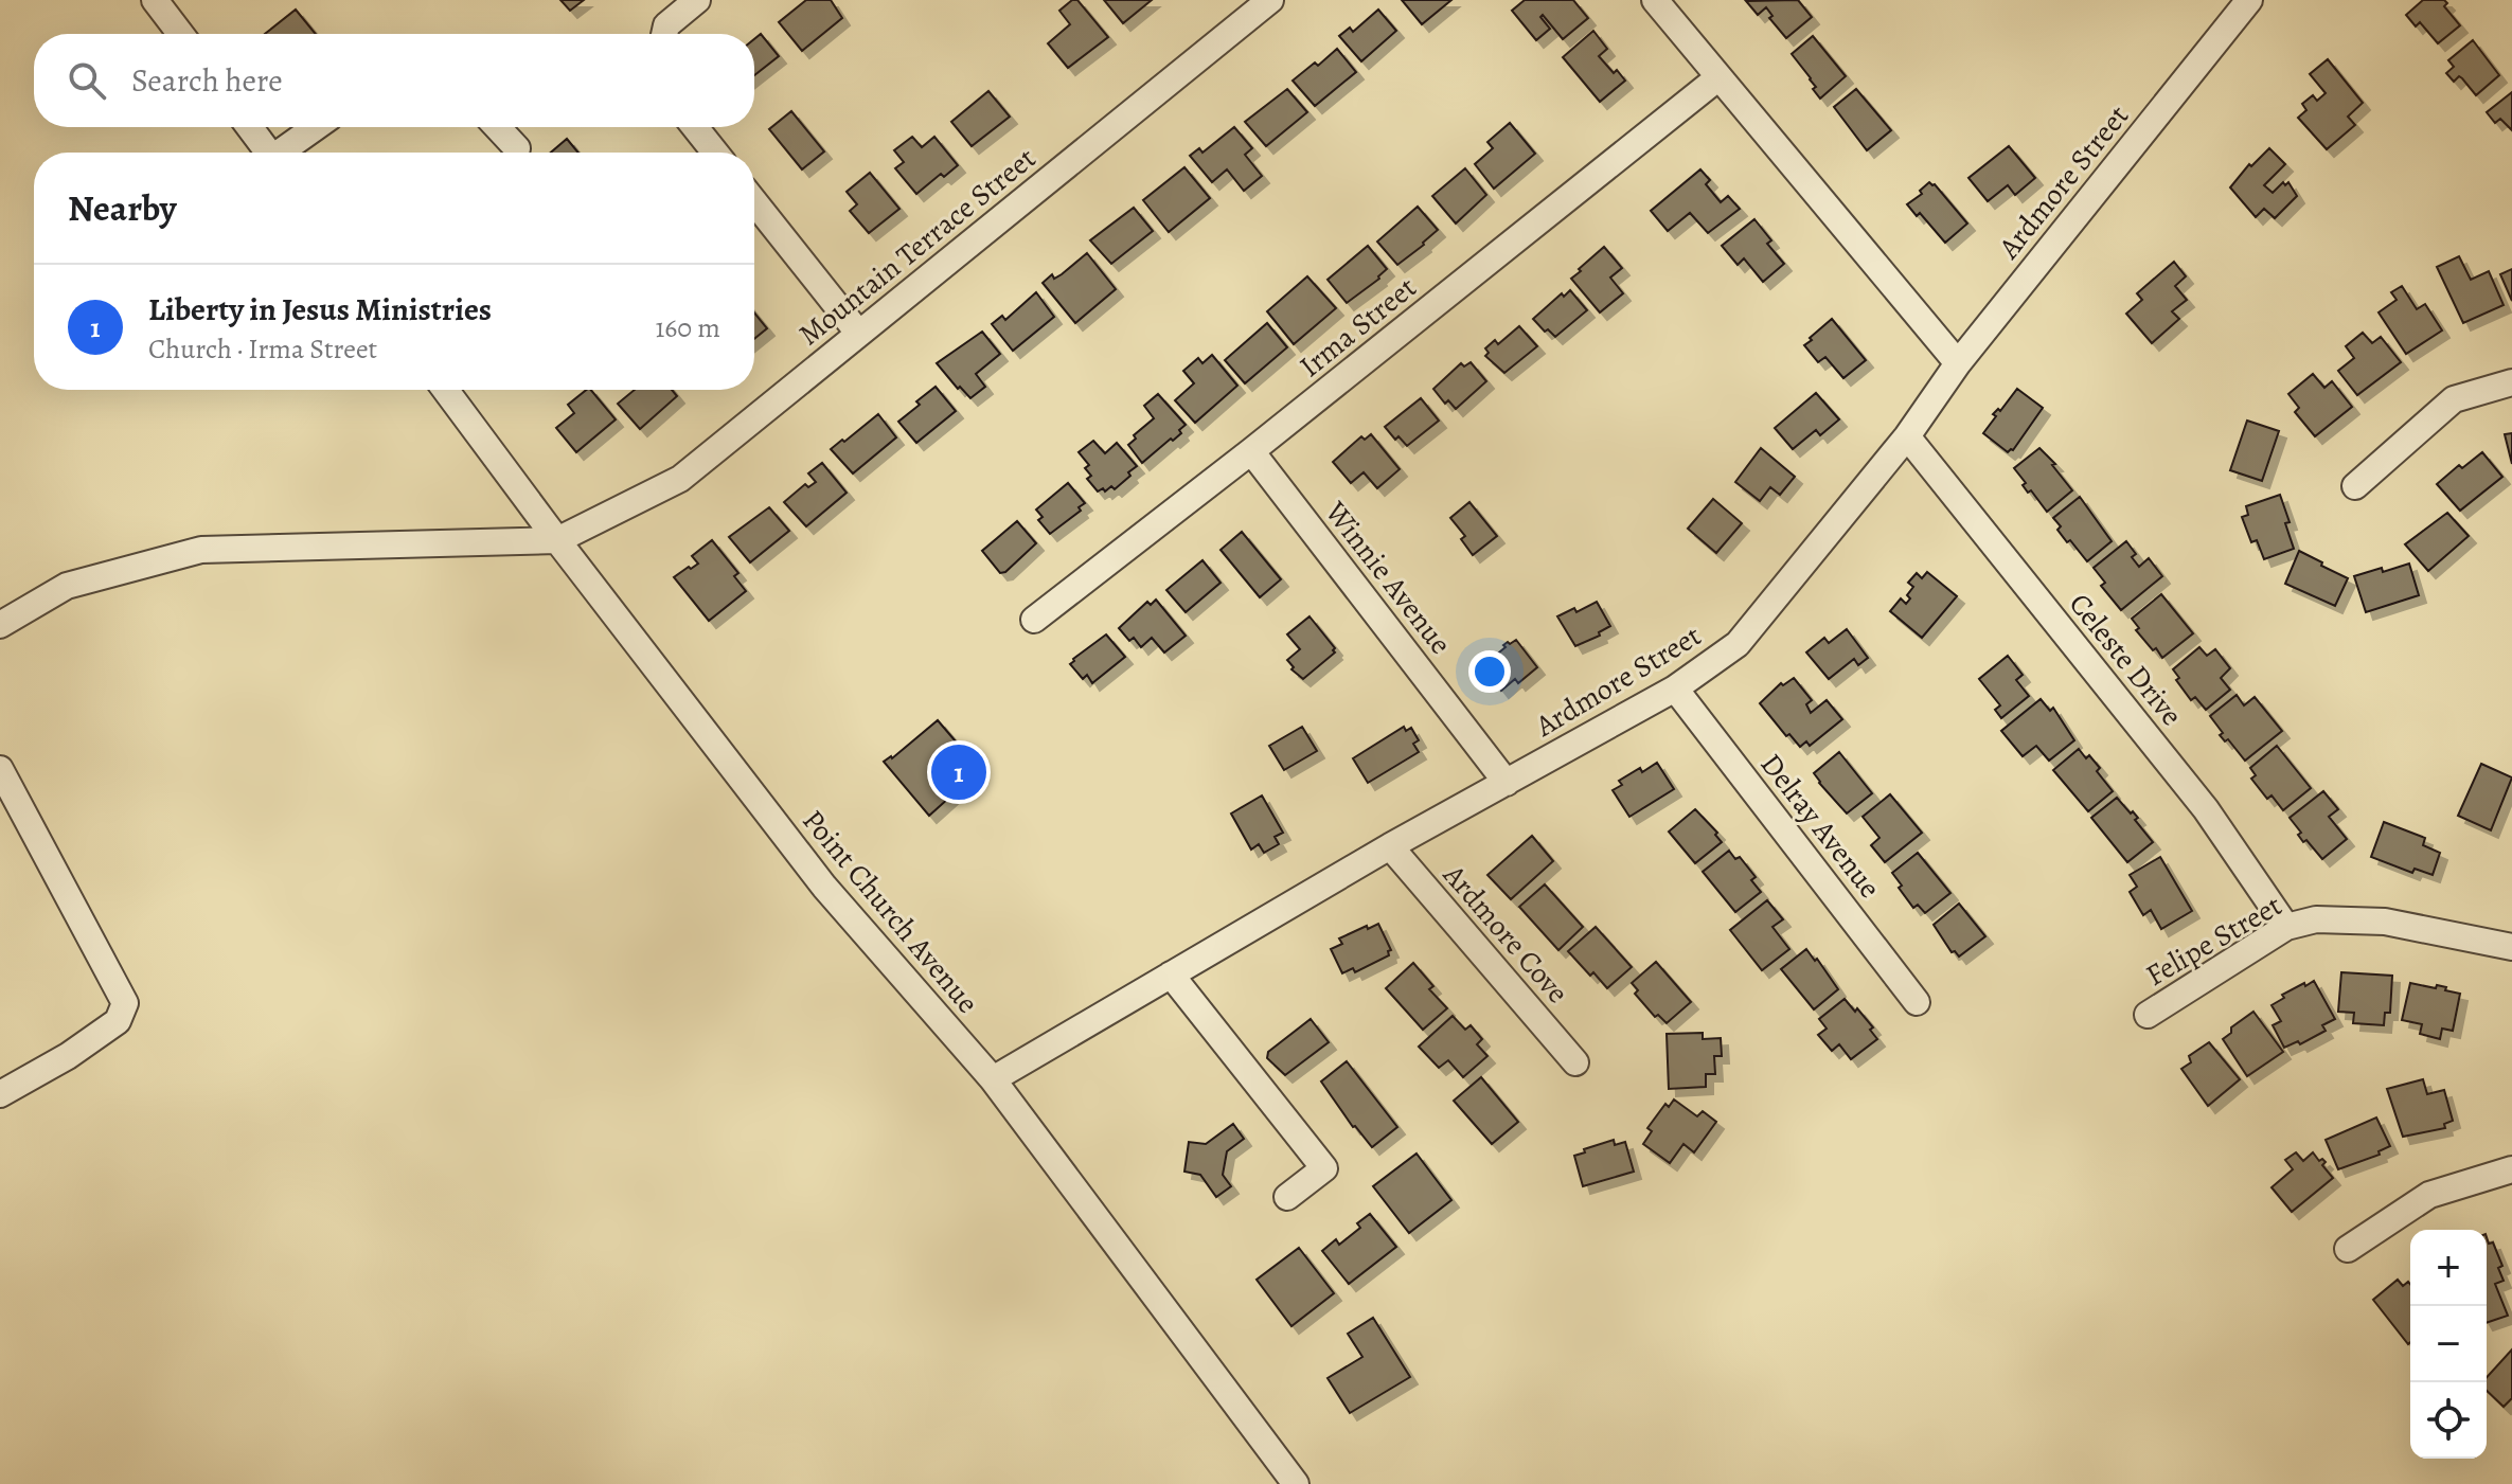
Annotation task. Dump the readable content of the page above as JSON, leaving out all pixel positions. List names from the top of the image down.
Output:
{
  "streets": {
    "street": [
      "Ardmore Street",
      "Mountain Terrace Street",
      "Irma Street",
      "Winnie Avenue",
      "Celeste Drive",
      "Delray Avenue",
      "Point Church Avenue",
      "Ardmore Cove",
      "Felipe Street"
    ]
  },
  "crossings": [
    ["Ardmore Street", "Winnie Avenue"],
    ["Ardmore Street", "Celeste Drive"],
    ["Ardmore Street", "Delray Avenue"],
    ["Ardmore Street", "Point Church Avenue"],
    ["Ardmore Street", "Ardmore Cove"],
    ["Mountain Terrace Street", "Point Church Avenue"],
    ["Irma Street", "Winnie Avenue"],
    ["Celeste Drive", "Felipe Street"]
  ],
  "page": {
    "search": "Search here",
    "heading": "Nearby",
    "list": [
      {
        "mark": "1",
        "name": "Liberty in Jesus Ministries",
        "note": "Church · Irma Street",
        "value": "160 m"
      }
    ],
    "pins": "1",
    "map_buttons": ["+", "−"]
  }
}
